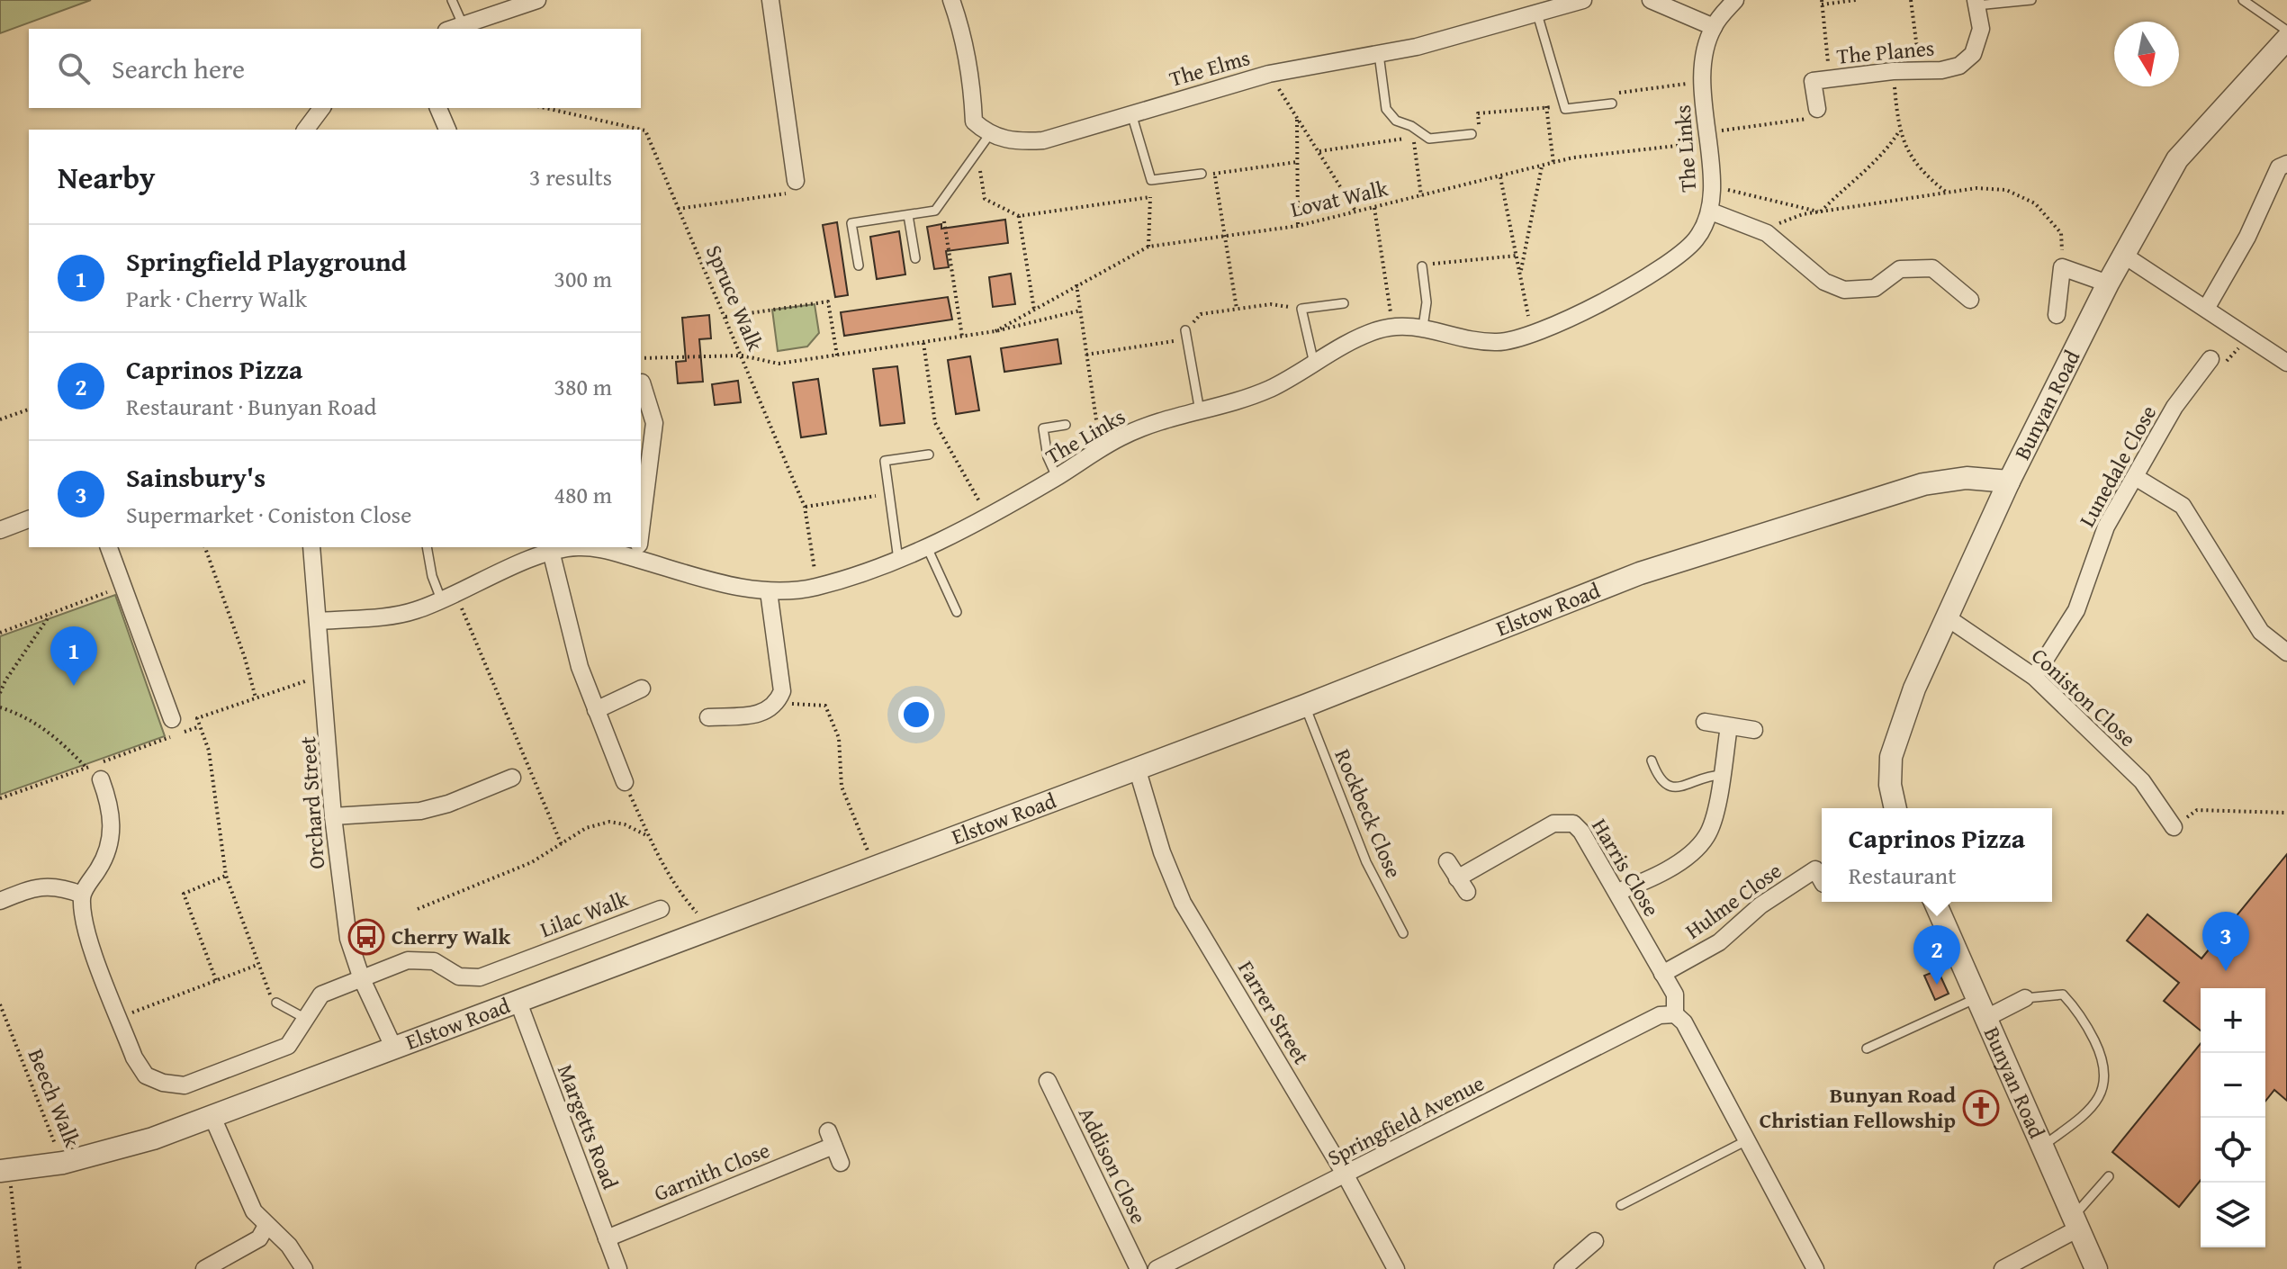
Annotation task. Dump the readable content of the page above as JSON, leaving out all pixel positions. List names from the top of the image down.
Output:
{
  "streets": {
    "street": [
      "The Planes",
      "The Elms",
      "The Links",
      "Bunyan Road",
      "Lunedale Close",
      "Elstow Road",
      "Coniston Close",
      "Orchard Street",
      "Harris Close",
      "Hulme Close",
      "Lilac Walk",
      "Farrer Street",
      "Springfield Avenue",
      "Margetts Road",
      "Addison Close",
      "Garnith Close"
    ],
    "lane": ["Rockbeck Close"],
    "path": ["Lovat Walk", "Spruce Walk", "Beech Walk"]
  },
  "crossings": [
    ["The Planes", "Lovat Walk"],
    ["The Links", "Lovat Walk"],
    ["The Links", "Spruce Walk"],
    ["The Links", "Orchard Street"],
    ["Lovat Walk", "Spruce Walk"],
    ["Bunyan Road", "Elstow Road"],
    ["Bunyan Road", "Coniston Close"],
    ["Lunedale Close", "Coniston Close"],
    ["Elstow Road", "Orchard Street"],
    ["Elstow Road", "Rockbeck Close"],
    ["Elstow Road", "Farrer Street"],
    ["Elstow Road", "Beech Walk"],
    ["Elstow Road", "Margetts Road"],
    ["Orchard Street", "Lilac Walk"],
    ["Harris Close", "Hulme Close"],
    ["Harris Close", "Springfield Avenue"],
    ["Farrer Street", "Springfield Avenue"],
    ["Margetts Road", "Garnith Close"]
  ],
  "places": {
    "bus stop": ["Cherry Walk"],
    "church": ["Bunyan Road Christian Fellowship"]
  },
  "north": "bottom",
  "page": {
    "search": "Search here",
    "heading": ["Nearby", "3 results"],
    "list": [
      {
        "mark": "1",
        "name": "Springfield Playground",
        "note": "Park · Cherry Walk",
        "value": "300 m"
      },
      {
        "mark": "2",
        "name": "Caprinos Pizza",
        "note": "Restaurant · Bunyan Road",
        "value": "380 m"
      },
      {
        "mark": "3",
        "name": "Sainsbury's",
        "note": "Supermarket · Coniston Close",
        "value": "480 m"
      }
    ],
    "pins": ["1", "3", "2"],
    "popup": ["Caprinos Pizza", "Restaurant"],
    "map_buttons": ["+", "−"]
  }
}
